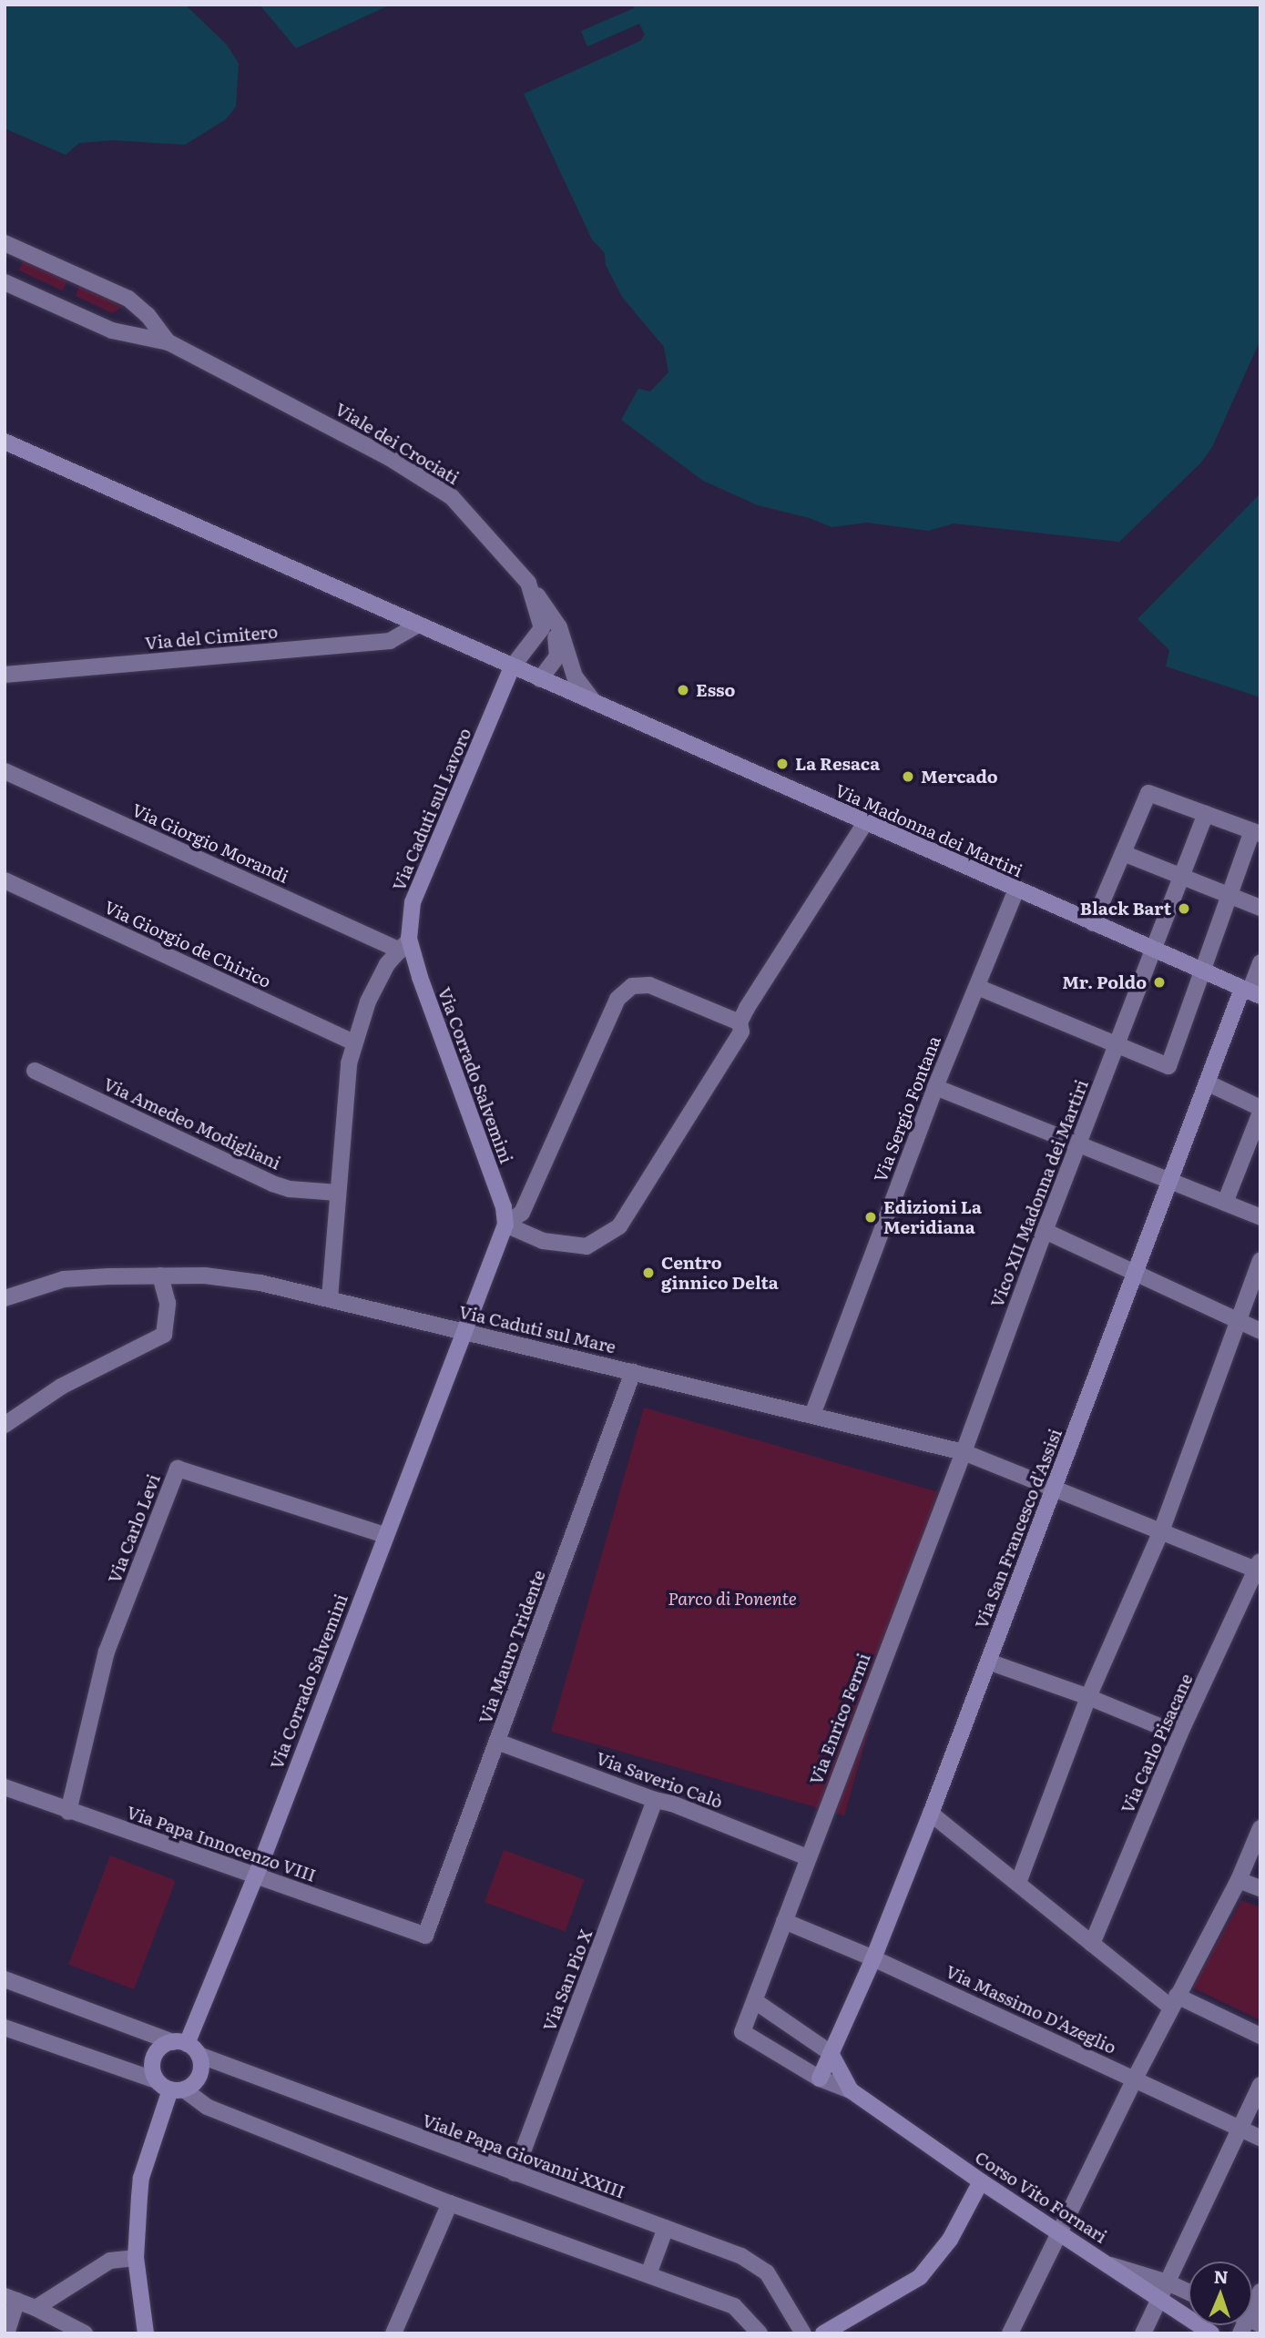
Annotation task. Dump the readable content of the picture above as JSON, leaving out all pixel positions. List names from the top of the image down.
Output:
{
  "streets": {
    "street": [
      "Viale dei Crociati",
      "Via del Cimitero",
      "Via Caduti sul Lavoro",
      "Via Madonna dei Martiri",
      "Via Giorgio Morandi",
      "Via Giorgio de Chirico",
      "Via Corrado Salvemini",
      "Via Sergio Fontana",
      "Via Amedeo Modigliani",
      "Vico XII Madonna dei Martiri",
      "Via Caduti sul Mare",
      "Via Carlo Levi",
      "Via San Francesco d'Assisi",
      "Via Mauro Tridente",
      "Via Enrico Fermi",
      "Via Carlo Pisacane",
      "Via Saverio Calò",
      "Via Papa Innocenzo VIII",
      "Via San Pio X",
      "Via Massimo D'Azeglio",
      "Viale Papa Giovanni XXIII",
      "Corso Vito Fornari"
    ]
  },
  "crossings": [
    ["Viale dei Crociati", "Via Caduti sul Lavoro"],
    ["Viale dei Crociati", "Via Madonna dei Martiri"],
    ["Via del Cimitero", "Via Madonna dei Martiri"],
    ["Via Caduti sul Lavoro", "Via Madonna dei Martiri"],
    ["Via Caduti sul Lavoro", "Via Giorgio Morandi"],
    ["Via Caduti sul Lavoro", "Via Corrado Salvemini"],
    ["Via Madonna dei Martiri", "Via Sergio Fontana"],
    ["Via Madonna dei Martiri", "Vico XII Madonna dei Martiri"],
    ["Via Madonna dei Martiri", "Via San Francesco d'Assisi"],
    ["Via Giorgio Morandi", "Via Corrado Salvemini"],
    ["Via Corrado Salvemini", "Via Caduti sul Mare"],
    ["Via Corrado Salvemini", "Via Carlo Levi"],
    ["Via Corrado Salvemini", "Via Papa Innocenzo VIII"],
    ["Via Corrado Salvemini", "Viale Papa Giovanni XXIII"],
    ["Via Sergio Fontana", "Via Caduti sul Mare"],
    ["Vico XII Madonna dei Martiri", "Via Caduti sul Mare"],
    ["Vico XII Madonna dei Martiri", "Via Enrico Fermi"],
    ["Via Caduti sul Mare", "Via San Francesco d'Assisi"],
    ["Via Caduti sul Mare", "Via Mauro Tridente"],
    ["Via Caduti sul Mare", "Via Enrico Fermi"],
    ["Via Caduti sul Mare", "Via Carlo Pisacane"],
    ["Via Carlo Levi", "Via Papa Innocenzo VIII"],
    ["Via San Francesco d'Assisi", "Via Massimo D'Azeglio"],
    ["Via San Francesco d'Assisi", "Corso Vito Fornari"],
    ["Via Mauro Tridente", "Via Saverio Calò"],
    ["Via Mauro Tridente", "Via Papa Innocenzo VIII"],
    ["Via Enrico Fermi", "Via Saverio Calò"],
    ["Via Enrico Fermi", "Via Massimo D'Azeglio"],
    ["Via Enrico Fermi", "Corso Vito Fornari"],
    ["Via Saverio Calò", "Via San Pio X"],
    ["Via San Pio X", "Viale Papa Giovanni XXIII"]
  ],
  "parks": ["Parco di Ponente"],
  "places": [
    "Esso",
    "La Resaca",
    "Mercado",
    "Black Bart",
    "Mr. Poldo",
    "Edizioni La Meridiana",
    "Centro ginnico Delta"
  ],
  "north": "top"
}
